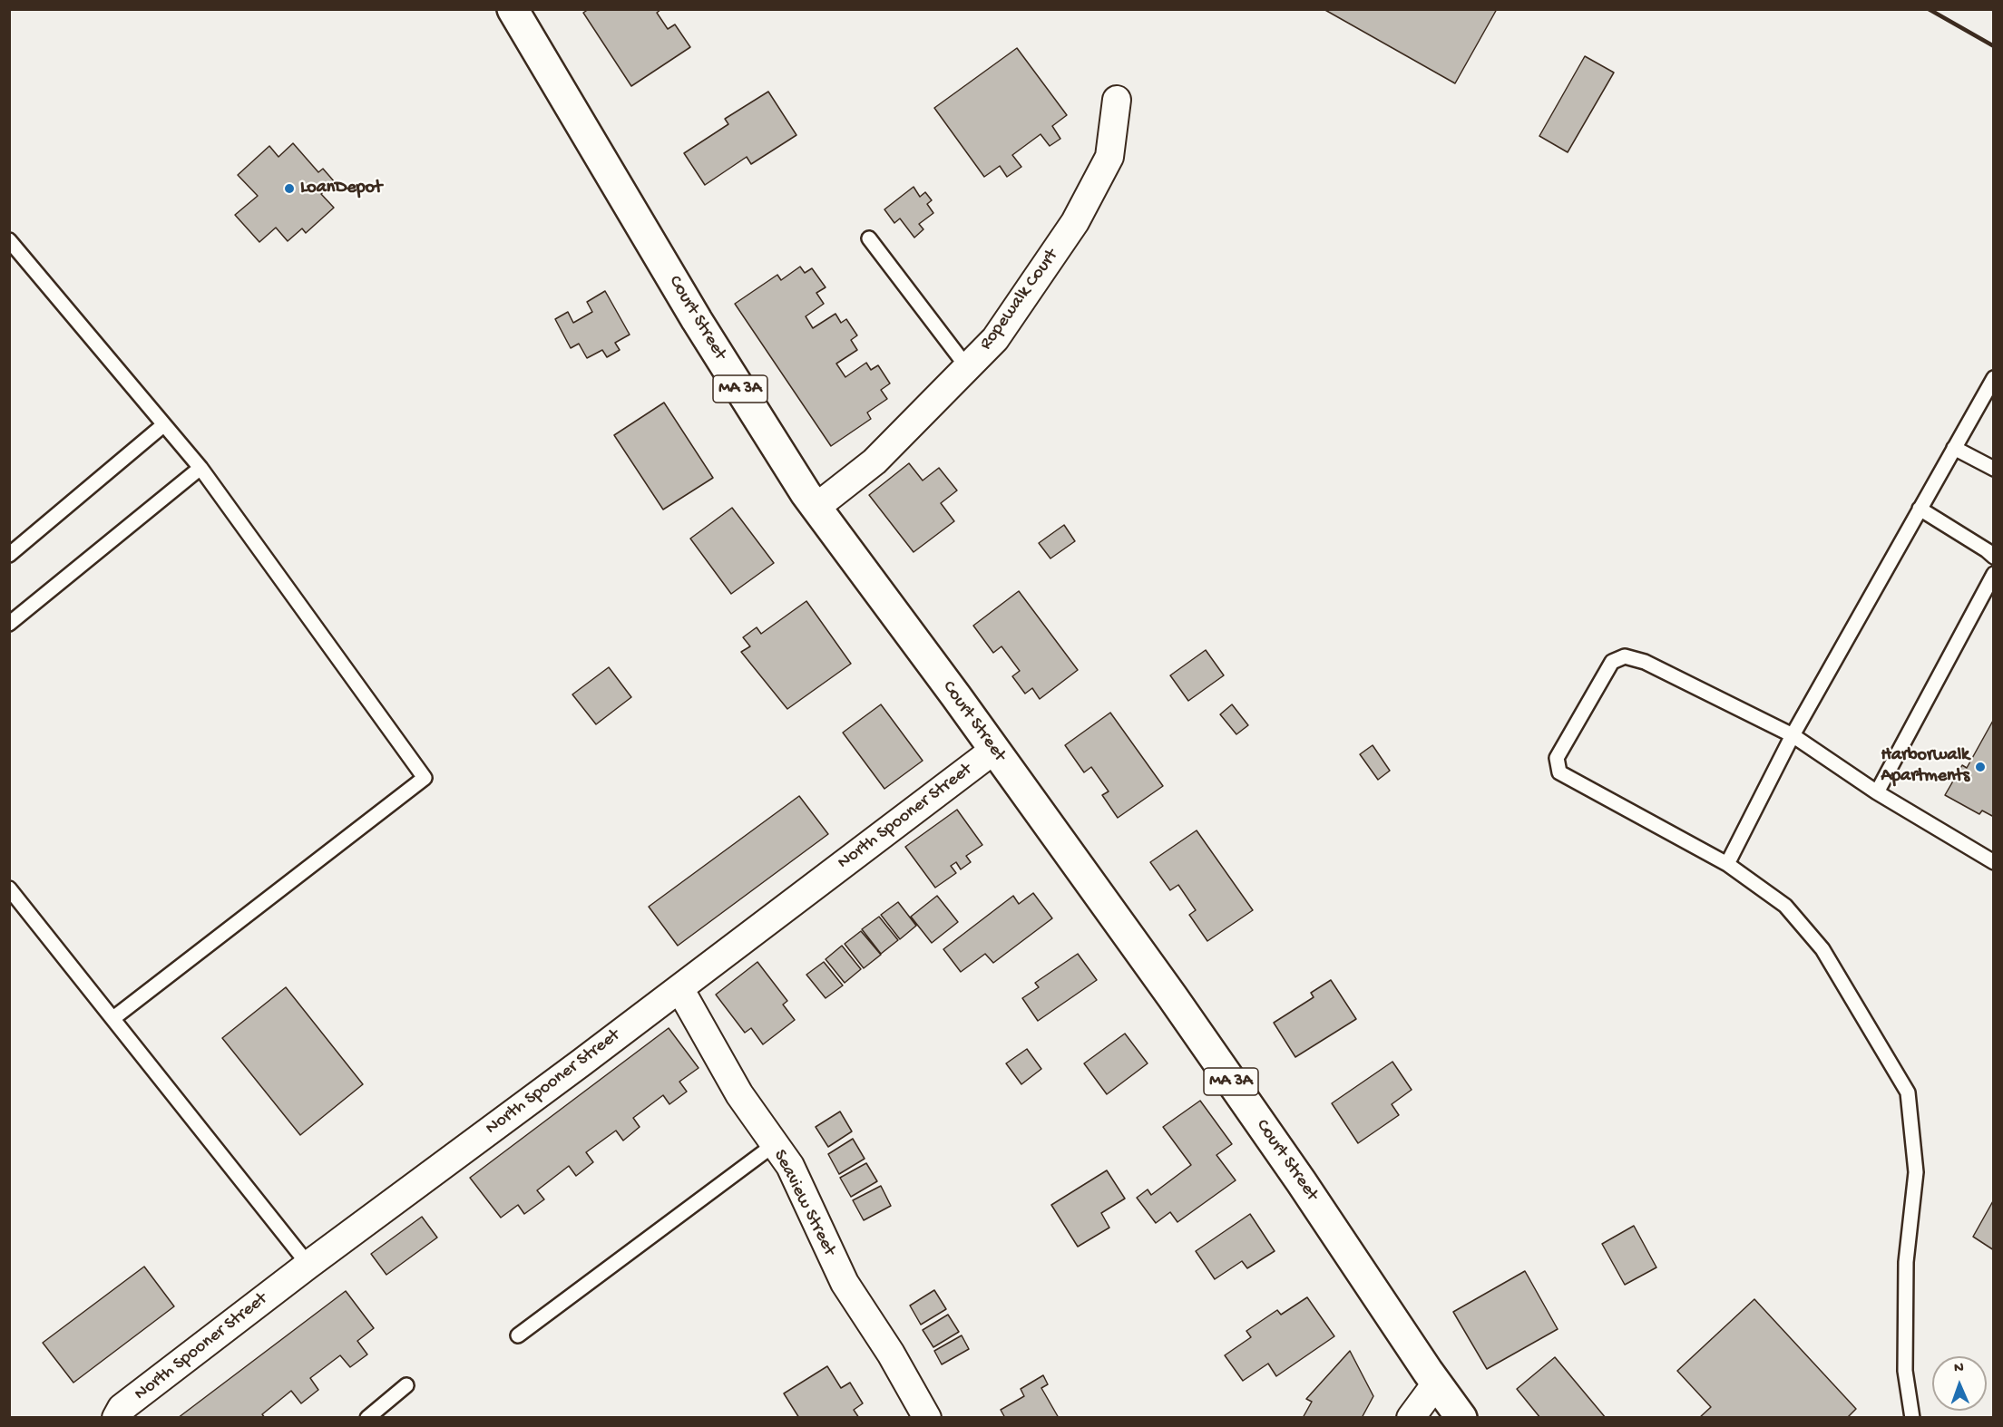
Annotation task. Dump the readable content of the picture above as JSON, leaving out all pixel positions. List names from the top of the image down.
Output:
{
  "streets": {
    "main road": ["Court Street", "MA 3A"],
    "street": ["Ropewalk Court", "North Spooner Street", "Seaview Street"]
  },
  "crossings": [
    ["Ropewalk Court", "Court Street"],
    ["Court Street", "North Spooner Street"],
    ["North Spooner Street", "Seaview Street"]
  ],
  "places": ["LoanDepot", "Harborwalk Apartments"],
  "north": "top"
}
